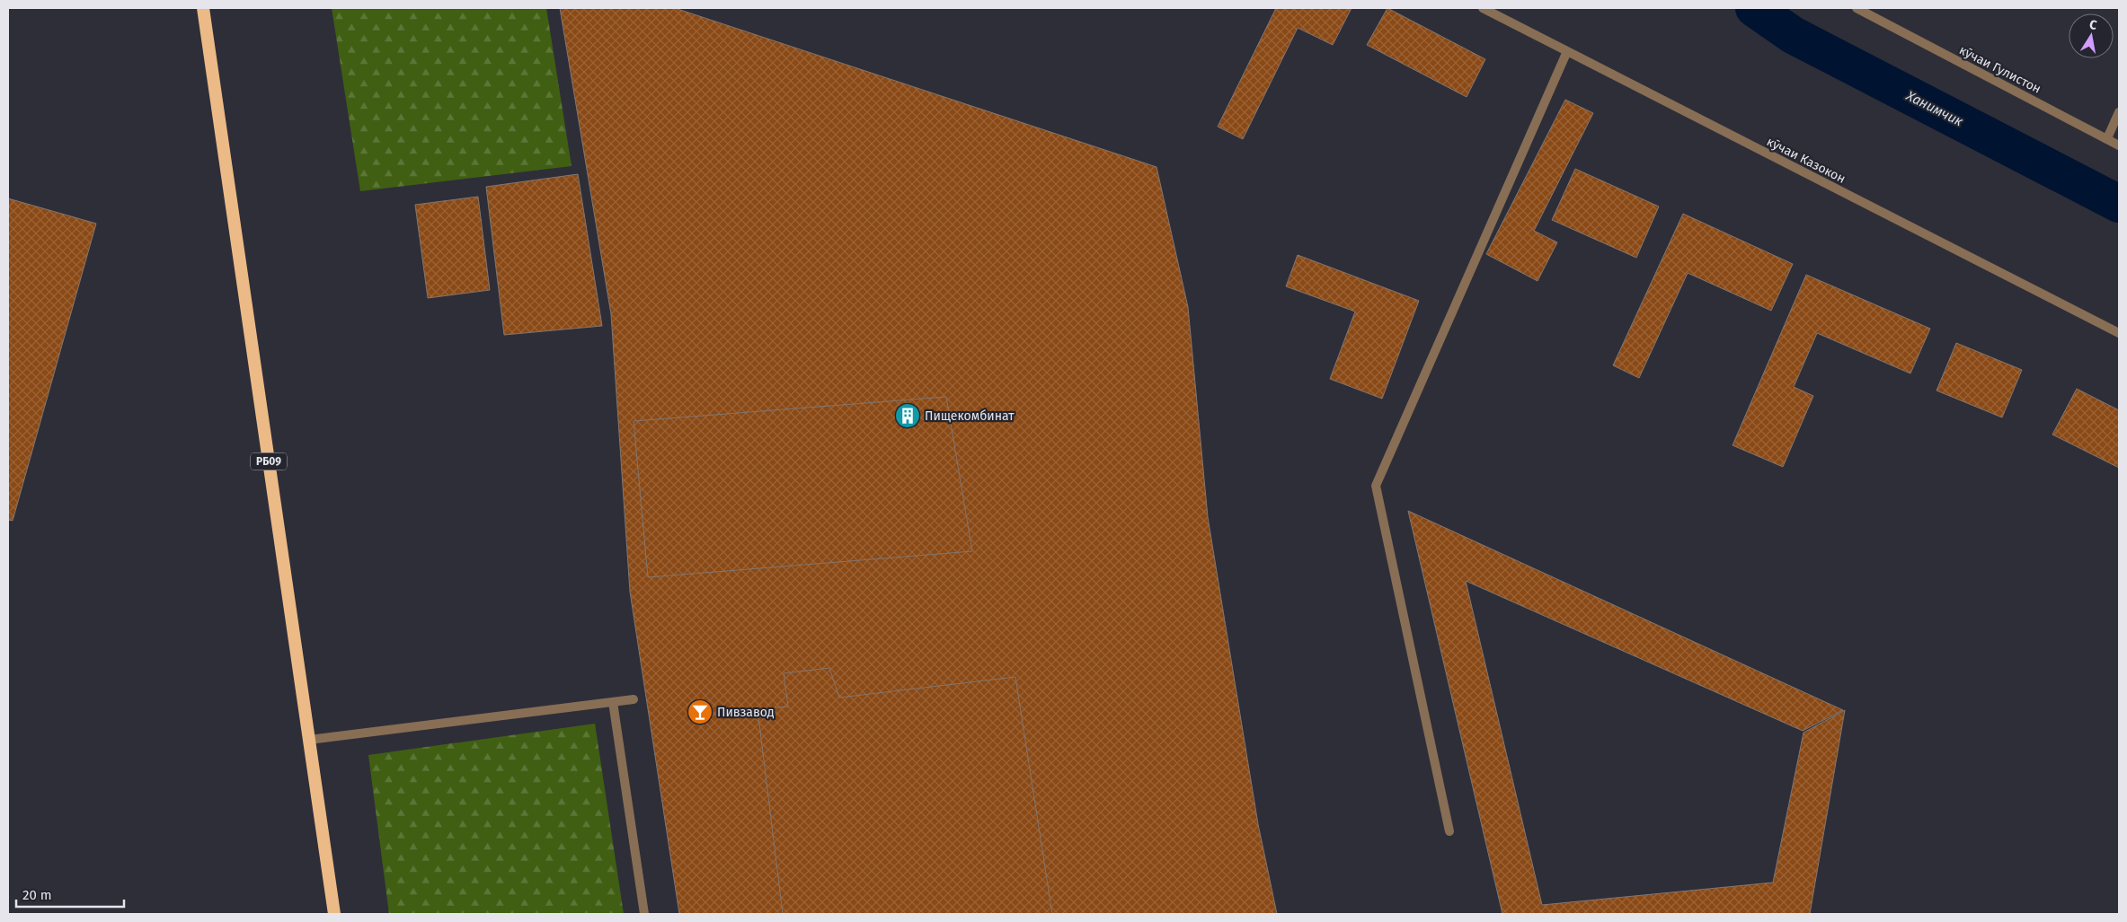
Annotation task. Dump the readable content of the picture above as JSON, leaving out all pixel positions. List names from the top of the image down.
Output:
{
  "streets": {
    "highway": ["РБ09"],
    "street": ["кӯчаи Гулистон", "кӯчаи Казокон"]
  },
  "water": ["Ханимчик"],
  "places": {
    "building": ["Пищекомбинат"],
    "bar": ["Пивзавод"]
  },
  "scale_bar": "20 m",
  "north": "top"
}
